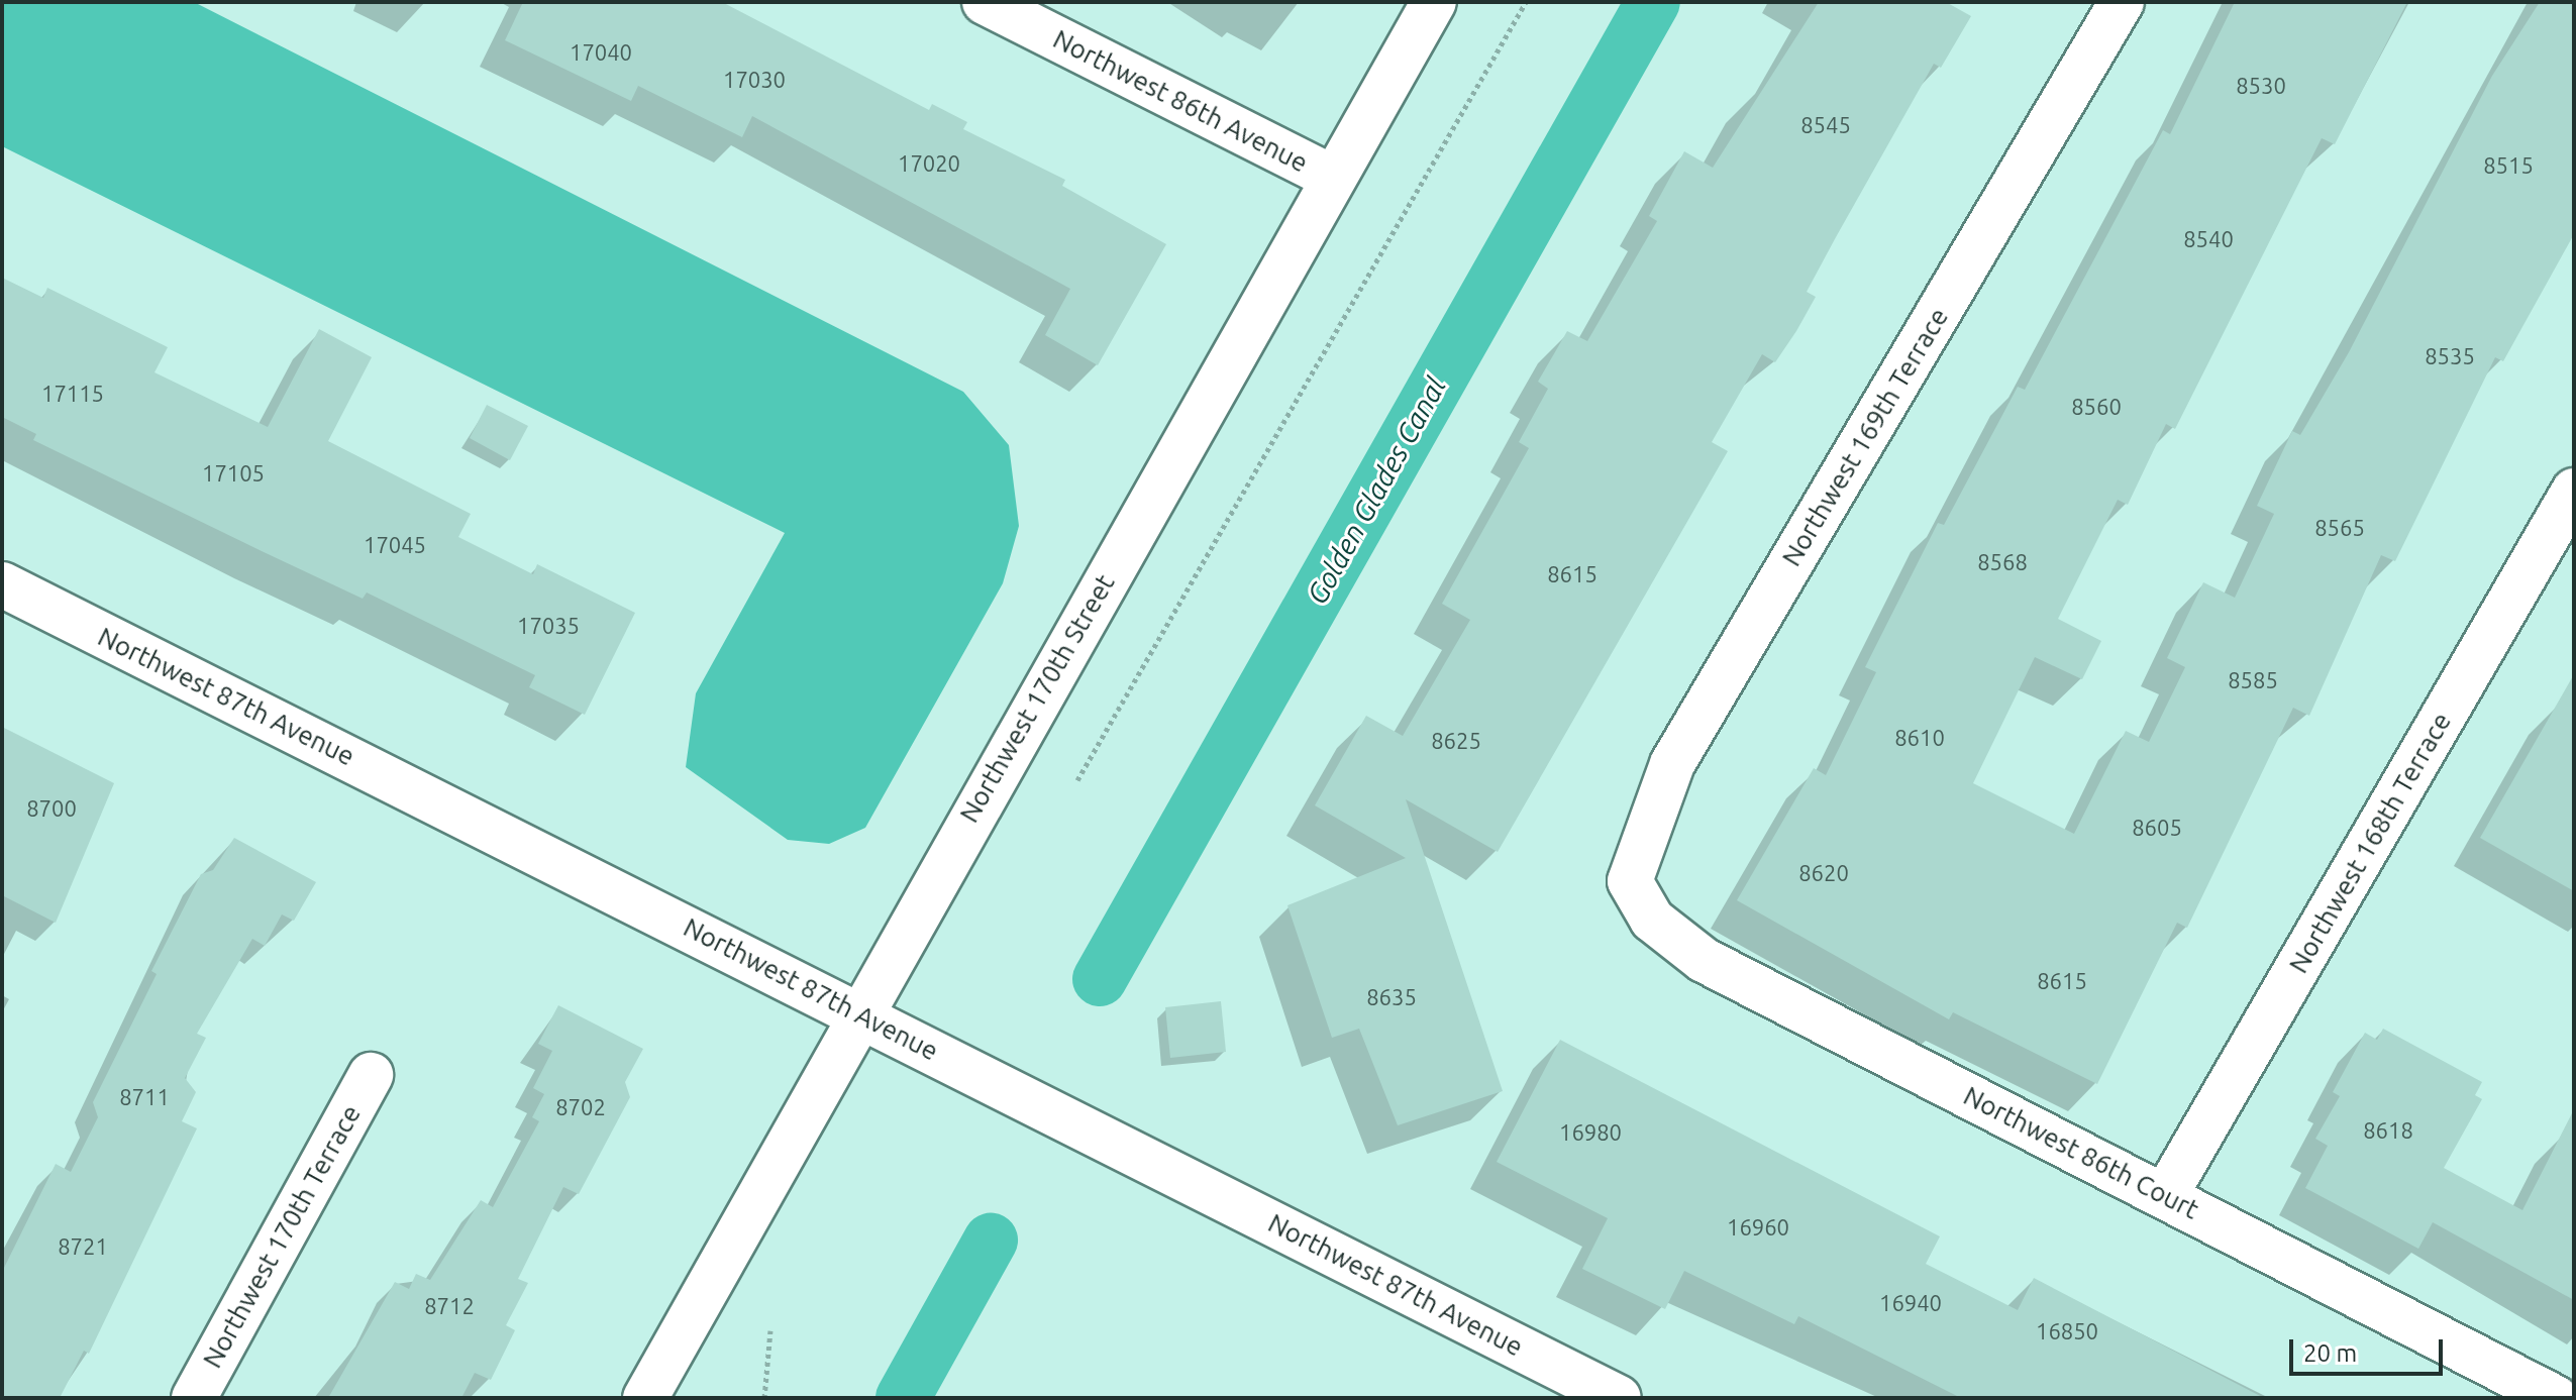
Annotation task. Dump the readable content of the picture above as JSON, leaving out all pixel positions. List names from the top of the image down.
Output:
{
  "streets": {
    "street": [
      "Northwest 86th Avenue",
      "Northwest 169th Terrace",
      "Northwest 87th Avenue",
      "Northwest 170th Street",
      "Northwest 168th Terrace",
      "Northwest 86th Court",
      "Northwest 170th Terrace"
    ]
  },
  "crossings": [
    ["Northwest 86th Avenue", "Northwest 170th Street"],
    ["Northwest 169th Terrace", "Northwest 86th Court"],
    ["Northwest 87th Avenue", "Northwest 170th Street"],
    ["Northwest 168th Terrace", "Northwest 86th Court"]
  ],
  "water": ["Golden Glades Canal"],
  "house_numbers": [
    "17040",
    "17030",
    "8530",
    "8545",
    "17020",
    "8515",
    "8540",
    "8535",
    "17115",
    "8560",
    "17105",
    "8565",
    "17045",
    "8568",
    "8615",
    "17035",
    "8585",
    "8610",
    "8625",
    "8700",
    "8605",
    "8620",
    "8615",
    "8635",
    "8711",
    "8702",
    "8618",
    "16980",
    "16960",
    "8721",
    "16940",
    "8712",
    "16850"
  ],
  "scale_bar": "20 m"
}
